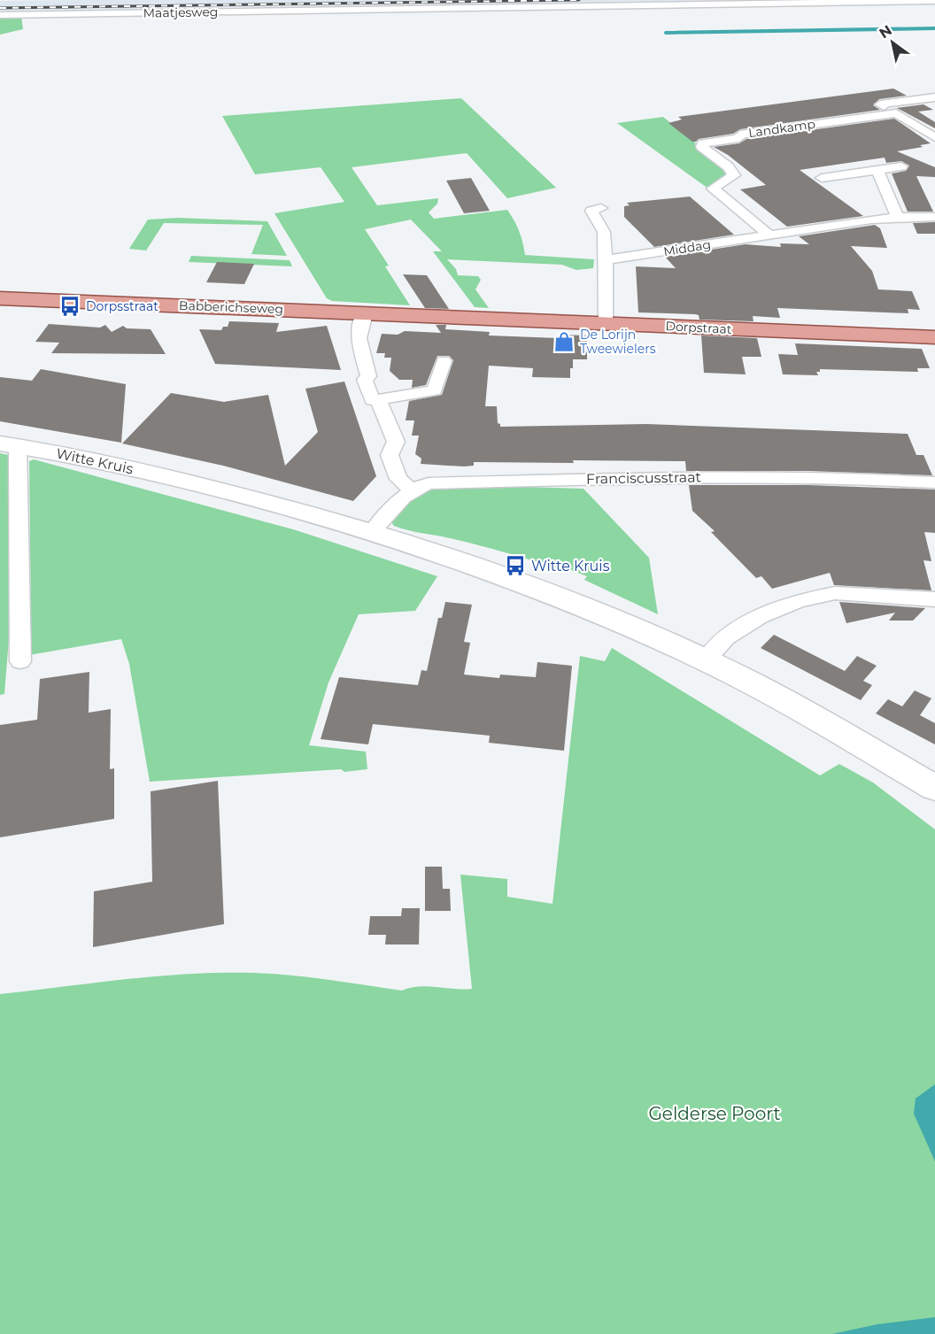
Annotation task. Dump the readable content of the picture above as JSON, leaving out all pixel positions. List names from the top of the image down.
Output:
{
  "streets": {
    "main road": ["Babberichseweg", "Dorpstraat", "Witte Kruis"],
    "street": [
      "Maatjesweg",
      "Landkamp",
      "Middag",
      "Franciscusstraat"
    ]
  },
  "crossings": [
    ["Landkamp", "Middag"],
    ["Babberichseweg", "Dorpstraat"]
  ],
  "parks": ["Gelderse Poort"],
  "places": {
    "bus stop": ["Dorpsstraat", "Witte Kruis"],
    "shop": ["De Lorijn Tweewielers"]
  },
  "north": "top left"
}
